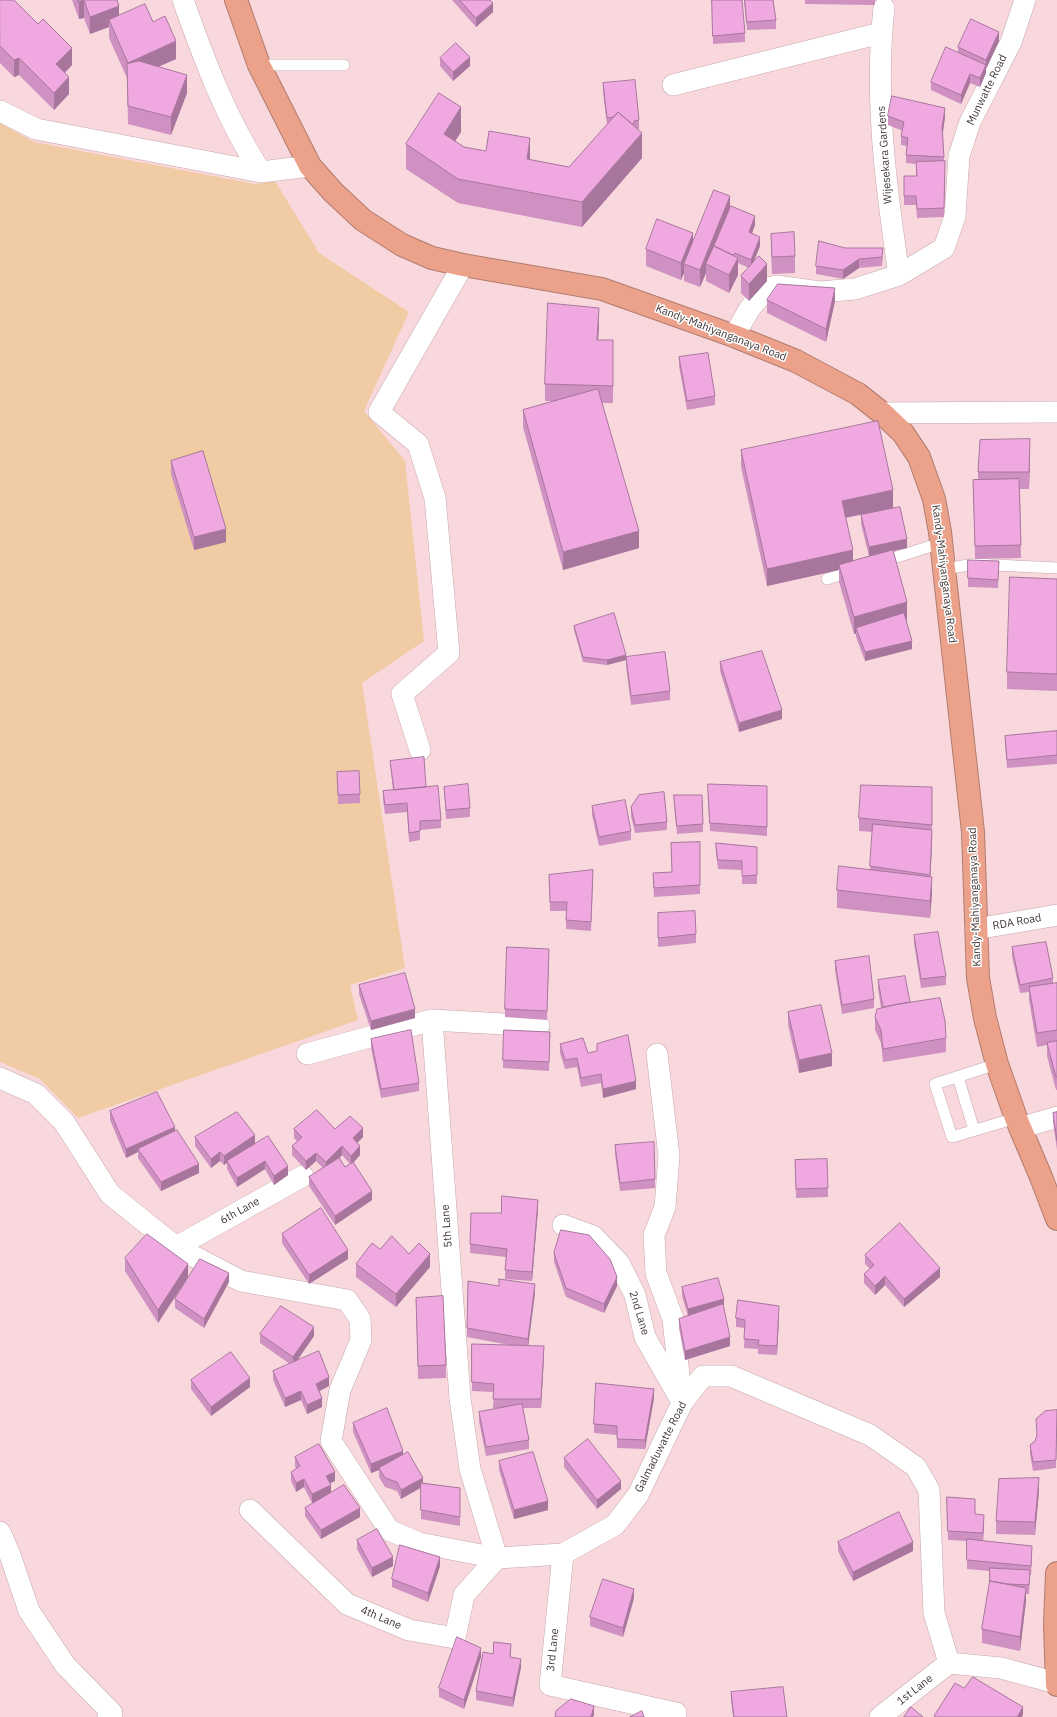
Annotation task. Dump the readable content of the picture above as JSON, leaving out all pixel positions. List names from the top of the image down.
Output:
{
  "streets": {
    "highway": ["Kandy-Mahiyanganaya Road"],
    "street": [
      "Munwatte Road",
      "Wijesekara Gardens",
      "RDA Road",
      "6th Lane",
      "5th Lane",
      "2nd Lane",
      "Galmaduwatte Road",
      "4th Lane",
      "3rd Lane",
      "1st Lane"
    ]
  },
  "crossings": [
    ["Munwatte Road", "Wijesekara Gardens"],
    ["Munwatte Road", "Kandy-Mahiyanganaya Road"],
    ["Kandy-Mahiyanganaya Road", "RDA Road"],
    ["6th Lane", "Galmaduwatte Road"],
    ["5th Lane", "Galmaduwatte Road"],
    ["5th Lane", "4th Lane"],
    ["2nd Lane", "Galmaduwatte Road"],
    ["Galmaduwatte Road", "4th Lane"],
    ["Galmaduwatte Road", "3rd Lane"],
    ["Galmaduwatte Road", "1st Lane"]
  ]
}
